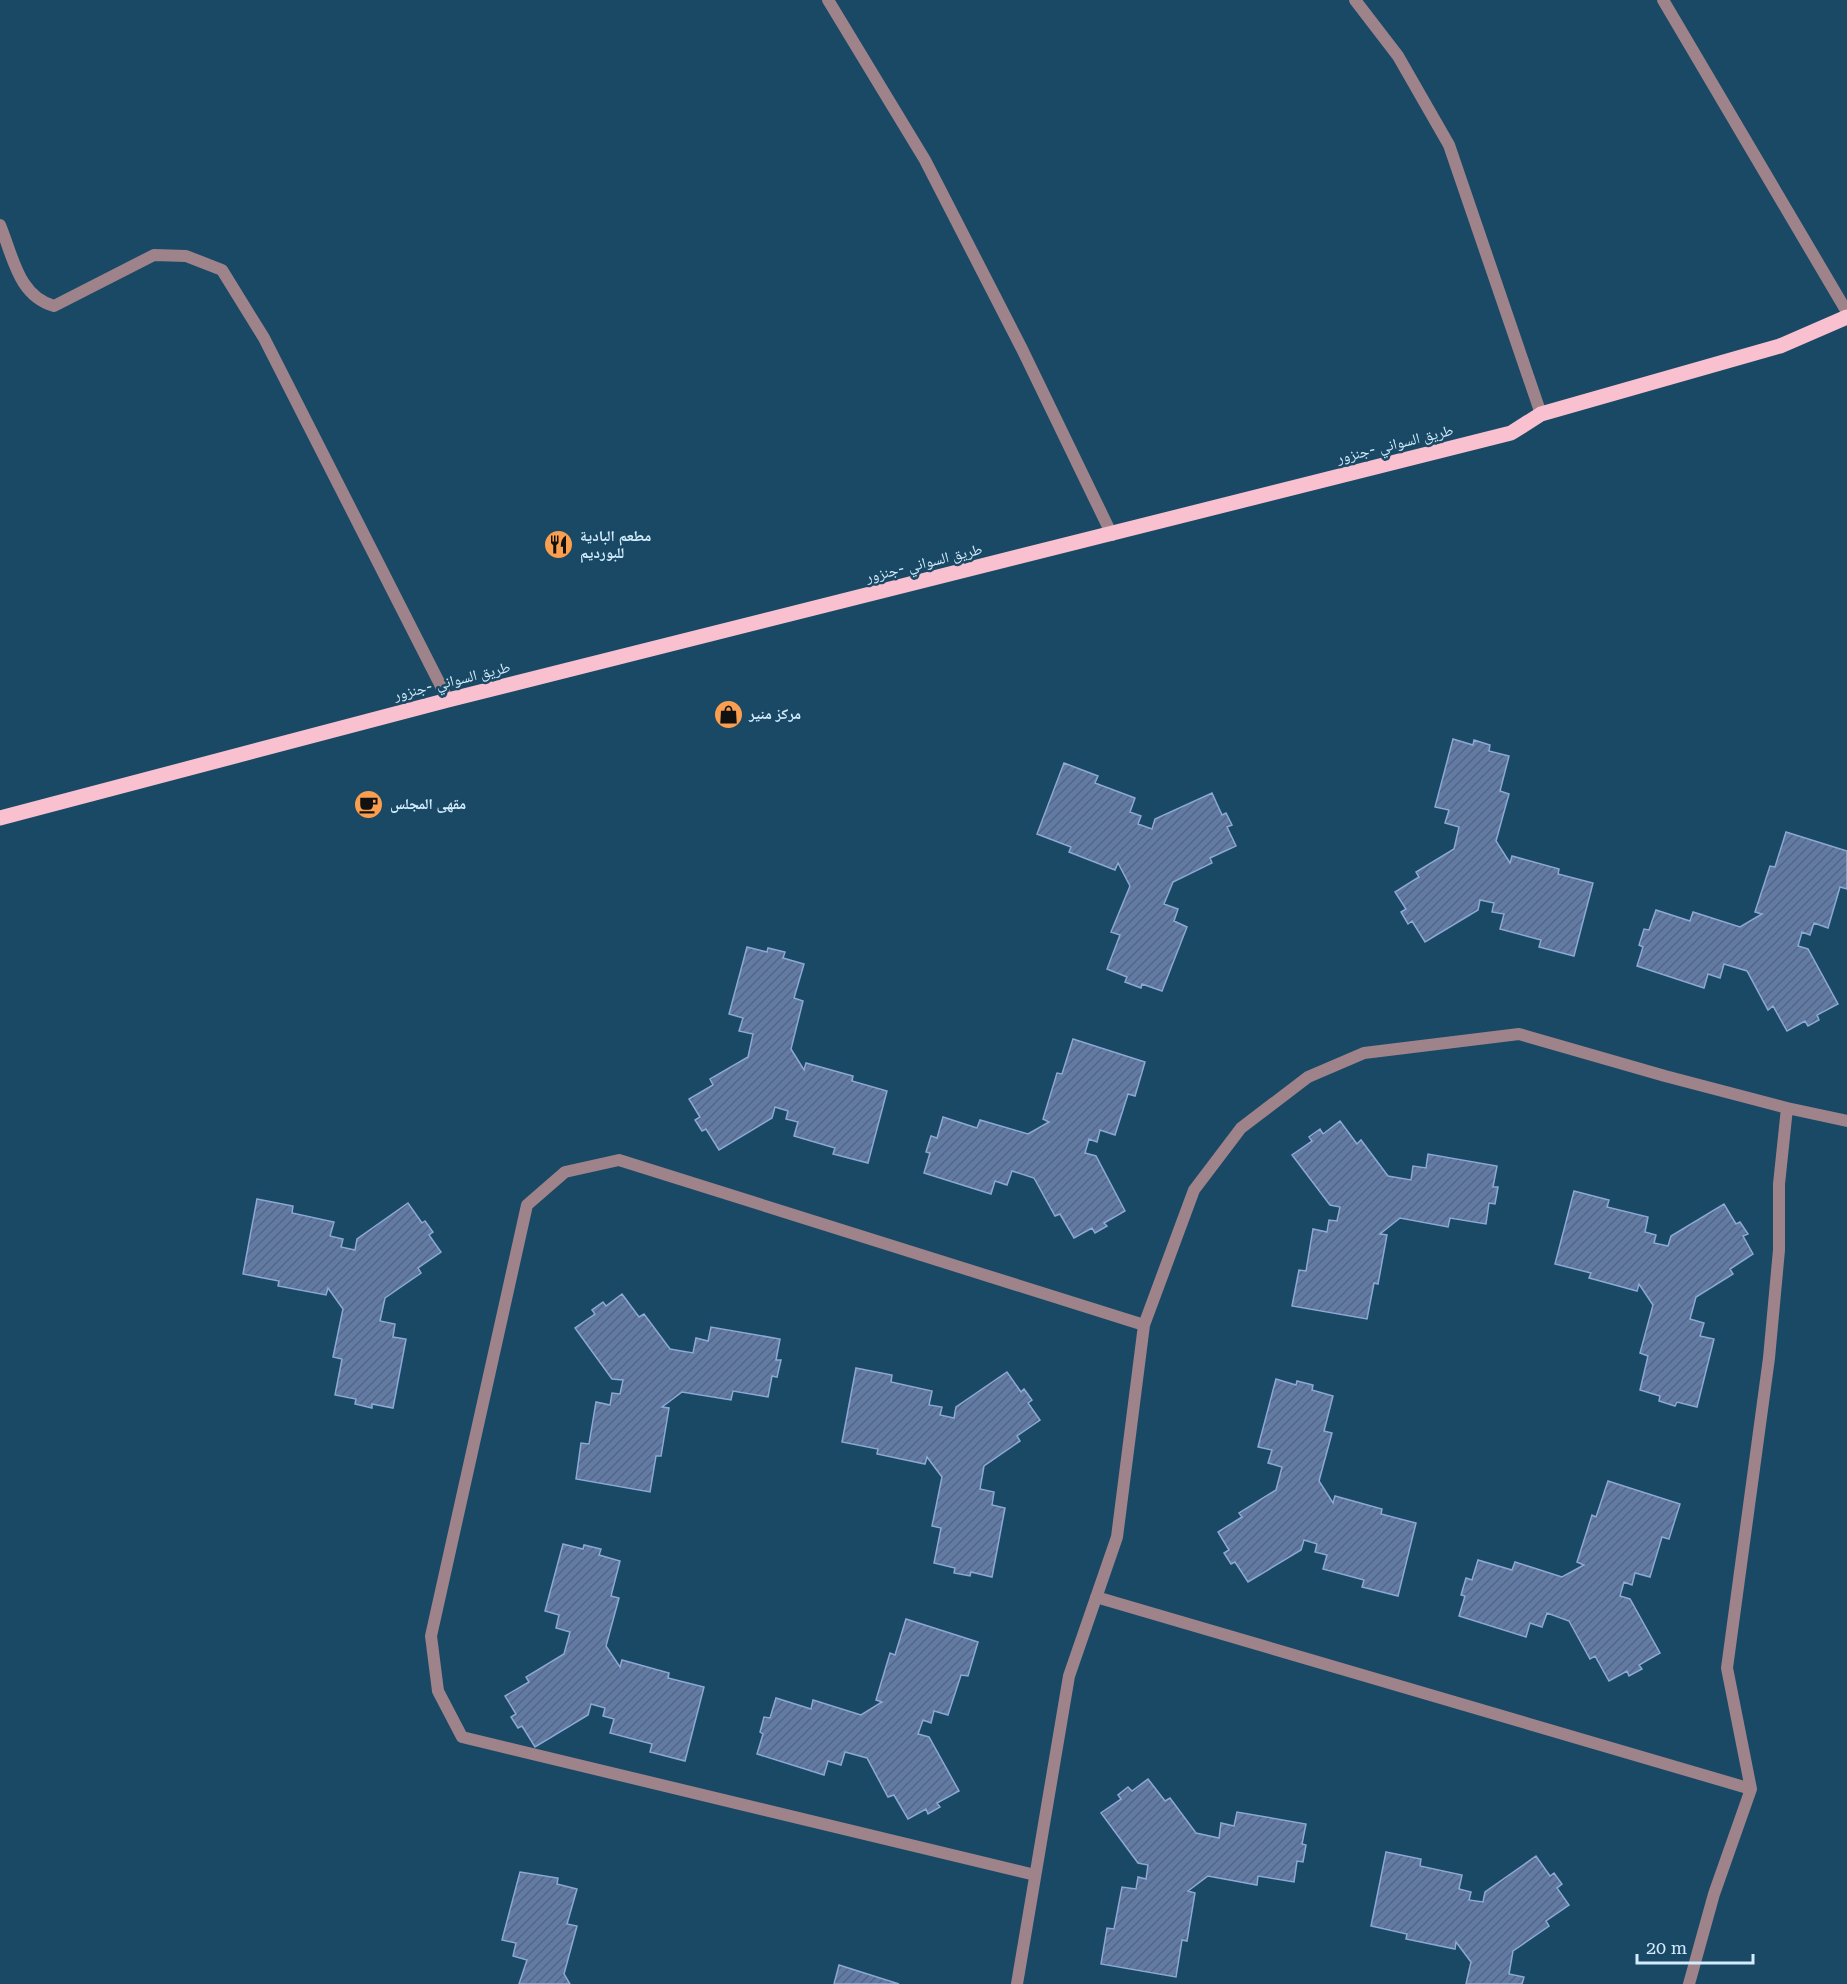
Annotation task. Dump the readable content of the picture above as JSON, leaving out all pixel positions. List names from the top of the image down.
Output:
{
  "streets": {
    "main road": ["طريق السواني -جنزور"]
  },
  "places": {
    "restaurant": ["مطعم البادية للبورديم"],
    "shop": ["مركز منير"],
    "cafe": ["مقهى المجلس"]
  },
  "scale_bar": "20 m"
}
